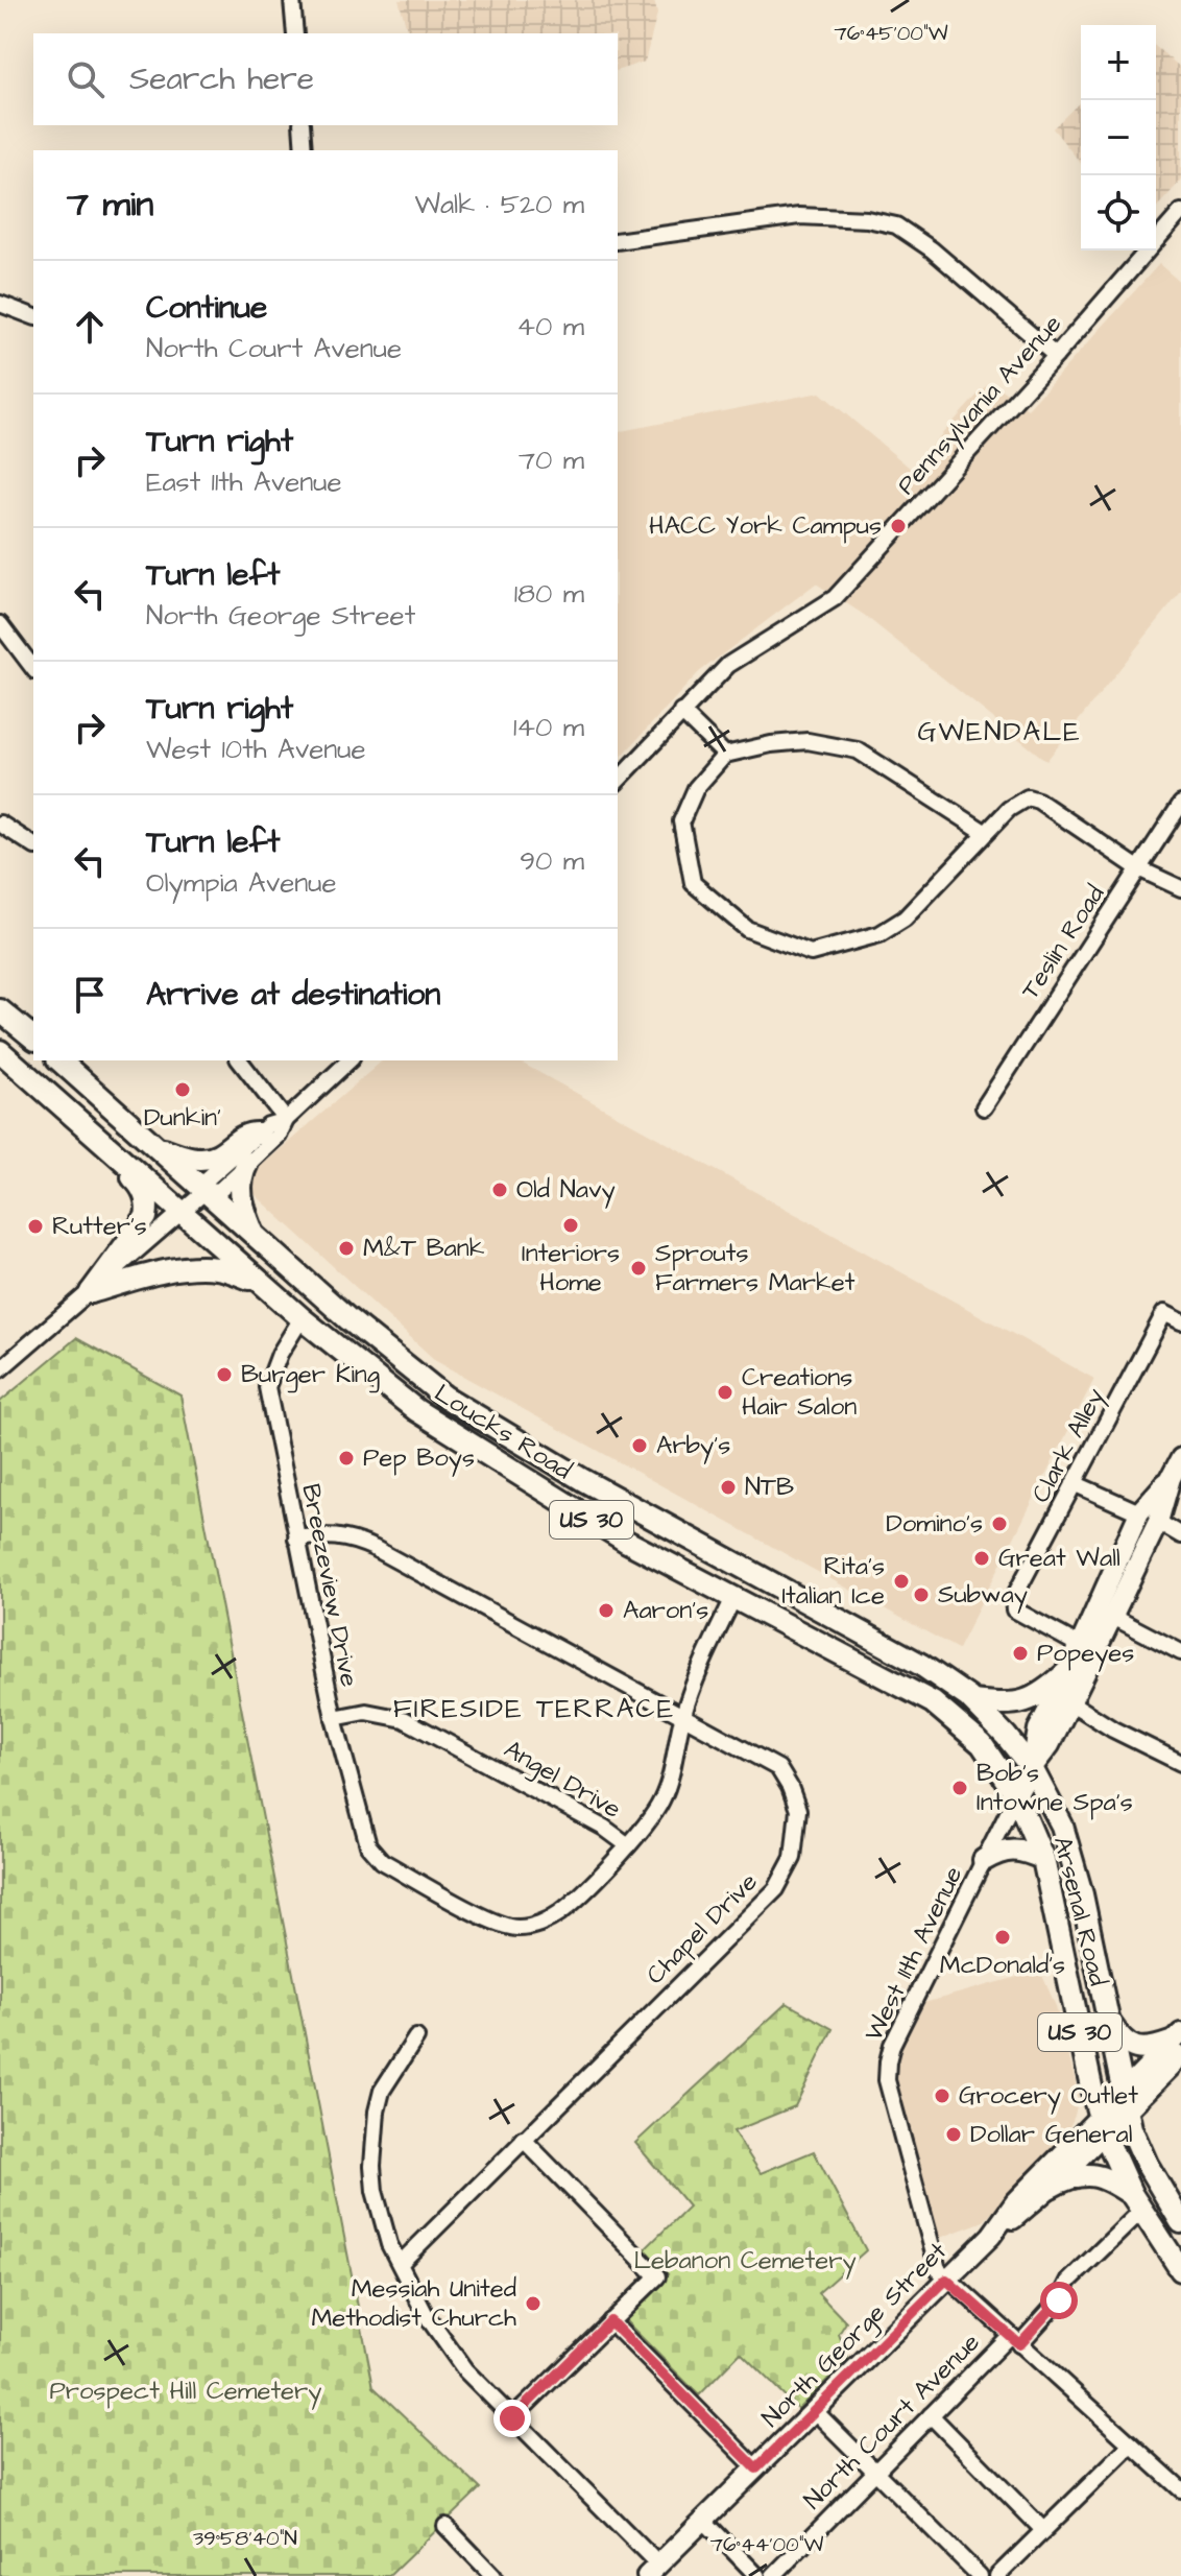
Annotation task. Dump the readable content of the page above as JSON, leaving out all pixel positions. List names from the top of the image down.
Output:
{
  "streets": {
    "highway": ["Loucks Road", "US 30", "Arsenal Road"],
    "main road": ["North George Street"],
    "street": [
      "Pennsylvania Avenue",
      "Teslin Road",
      "Clark Alley",
      "Breezeview Drive",
      "Angel Drive",
      "Chapel Drive",
      "West 11th Avenue",
      "North Court Avenue"
    ]
  },
  "crossings": [
    ["Loucks Road", "Breezeview Drive"],
    ["Loucks Road", "Arsenal Road"],
    ["Loucks Road", "West 11th Avenue"],
    ["Breezeview Drive", "Angel Drive"],
    ["Breezeview Drive", "Chapel Drive"],
    ["Arsenal Road", "West 11th Avenue"],
    ["Arsenal Road", "North George Street"],
    ["Arsenal Road", "North Court Avenue"],
    ["West 11th Avenue", "North George Street"]
  ],
  "districts": ["GWENDALE", "FIRESIDE TERRACE"],
  "parks": ["Lebanon Cemetery", "Prospect Hill Cemetery"],
  "places": [
    "HACC York Campus",
    "Dunkin'",
    "Old Navy",
    "Interiors Home",
    "Rutter's",
    "M&T Bank",
    "Sprouts Farmers Market",
    "Burger King",
    "Creations Hair Salon",
    "Arby's",
    "Pep Boys",
    "NTB",
    "Domino's",
    "Great Wall",
    "Rita's Italian Ice",
    "Subway",
    "Aaron's",
    "Popeyes",
    "Bob's Intowne Spa's",
    "McDonald's",
    "Grocery Outlet",
    "Dollar General",
    "Messiah United Methodist Church"
  ],
  "page": {
    "map_buttons": ["+", "−"],
    "search": "Search here",
    "heading": ["7 min", "Walk · 520 m"],
    "list": [
      ["Continue", "North Court Avenue", "40 m"],
      ["Turn right", "East 11th Avenue", "70 m"],
      ["Turn left", "North George Street", "180 m"],
      ["Turn right", "West 10th Avenue", "140 m"],
      ["Turn left", "Olympia Avenue", "90 m"],
      "Arrive at destination"
    ]
  },
  "coordinates": ["76°45'00\"W", "39°58'40\"N", "76°44'00\"W"]
}
